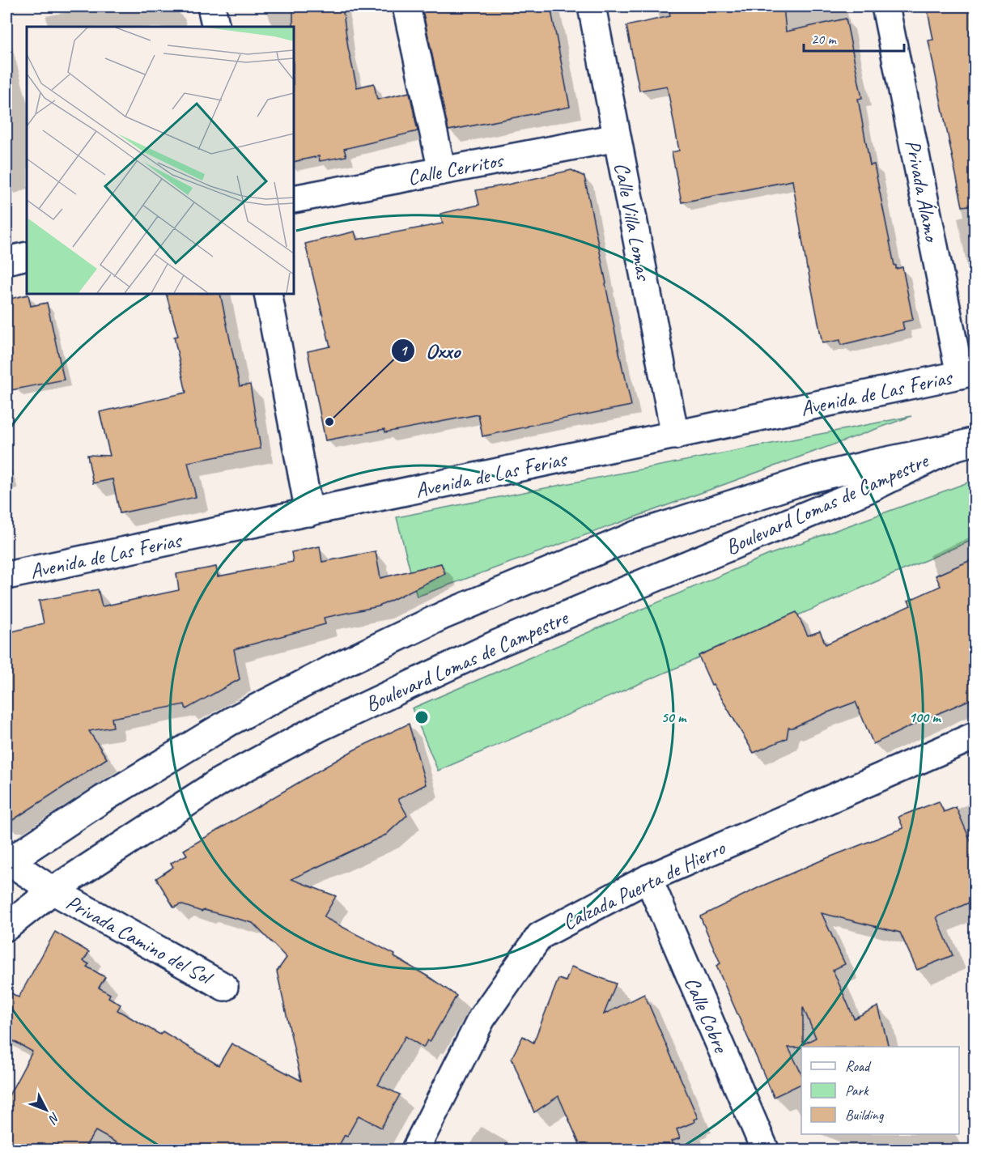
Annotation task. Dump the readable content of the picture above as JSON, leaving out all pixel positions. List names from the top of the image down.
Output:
{
  "streets": {
    "main road": [
      "Calle Cerritos",
      "Privada Álamo",
      "Calle Villa Lomas",
      "Avenida de Las Ferias",
      "Boulevard Lomas de Campestre",
      "Calzada Puerta de Hierro",
      "Privada Camino del Sol",
      "Calle Cobre"
    ]
  },
  "crossings": [
    ["Calle Cerritos", "Calle Villa Lomas"],
    ["Privada Álamo", "Avenida de Las Ferias"],
    ["Calle Villa Lomas", "Avenida de Las Ferias"],
    ["Boulevard Lomas de Campestre", "Privada Camino del Sol"],
    ["Calzada Puerta de Hierro", "Calle Cobre"]
  ],
  "places": ["Oxxo"],
  "legend": ["Road", "Park", "Building"],
  "scale_bar": "20 m",
  "north": "bottom right",
  "rings": ["50 m", "100 m"]
}
